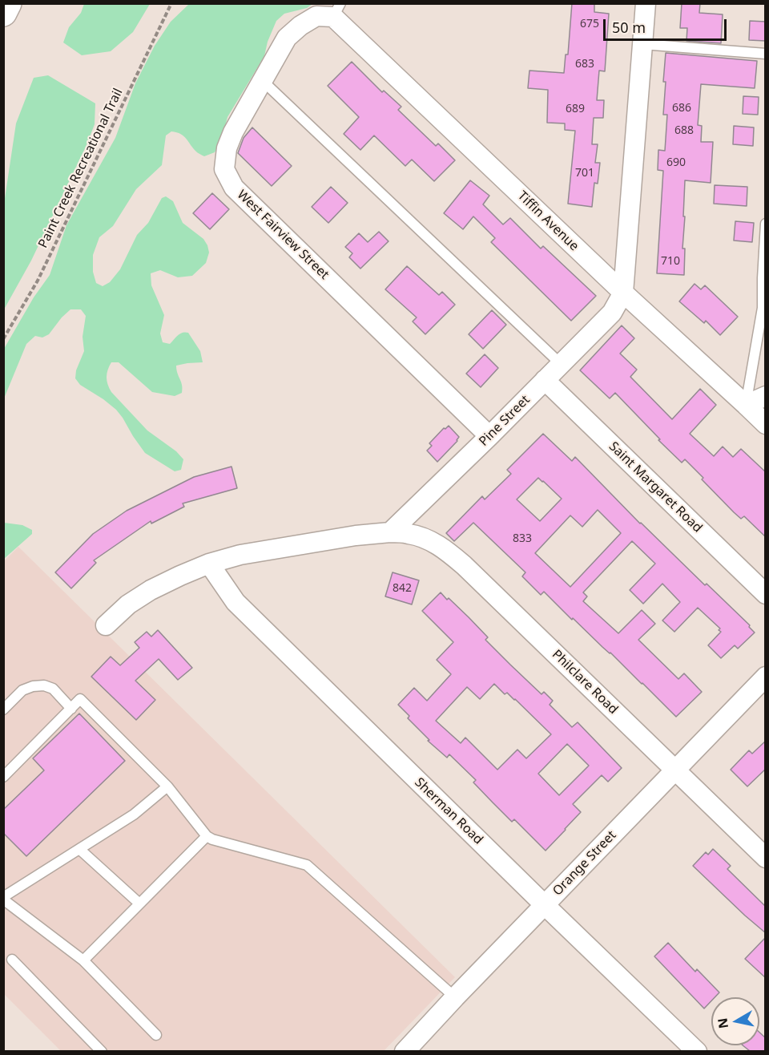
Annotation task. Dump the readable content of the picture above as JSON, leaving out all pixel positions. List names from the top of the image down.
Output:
{
  "streets": {
    "street": [
      "Tiffin Avenue",
      "West Fairview Street",
      "Pine Street",
      "Saint Margaret Road",
      "Philclare Road",
      "Sherman Road",
      "Orange Street"
    ],
    "path": ["Paint Creek Recreational Trail"]
  },
  "crossings": [
    ["Tiffin Avenue", "West Fairview Street"],
    ["Tiffin Avenue", "Pine Street"],
    ["West Fairview Street", "Pine Street"],
    ["Pine Street", "Saint Margaret Road"],
    ["Pine Street", "Philclare Road"],
    ["Philclare Road", "Orange Street"],
    ["Sherman Road", "Orange Street"]
  ],
  "house_numbers": [
    "675",
    "683",
    "686",
    "689",
    "688",
    "690",
    "701",
    "710",
    "833",
    "842"
  ],
  "scale_bar": "50 m",
  "north": "left"
}
